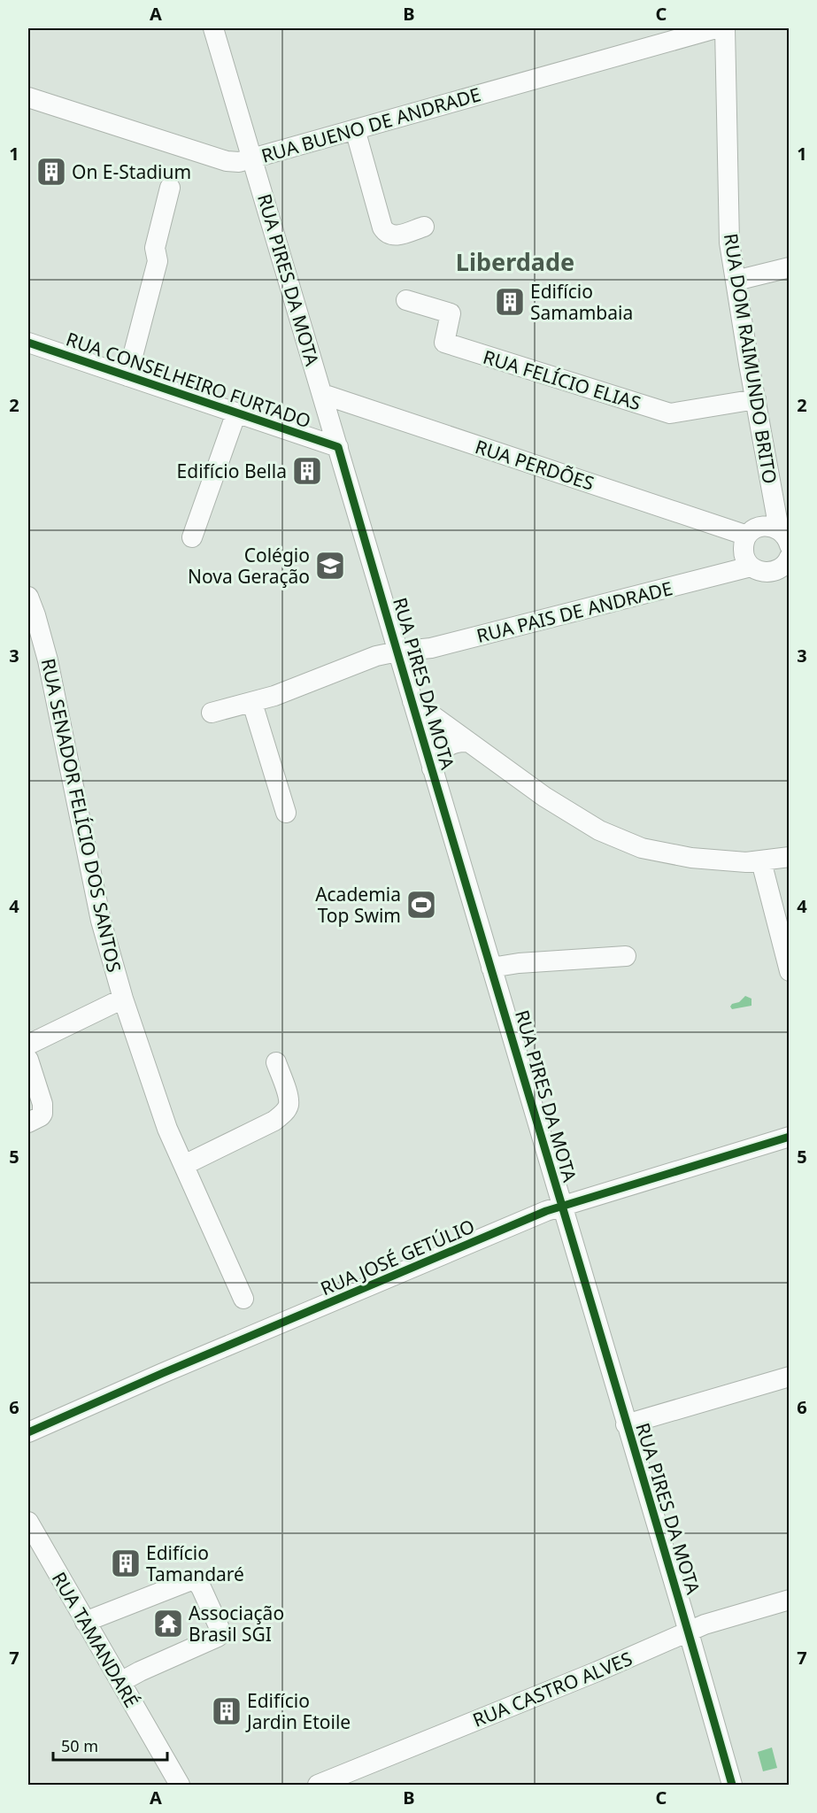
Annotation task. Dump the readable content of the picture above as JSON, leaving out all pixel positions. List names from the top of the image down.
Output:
{
  "streets": {
    "street": [
      "RUA BUENO DE ANDRADE",
      "RUA PIRES DA MOTA",
      "RUA DOM RAIMUNDO BRITO",
      "RUA CONSELHEIRO FURTADO",
      "RUA FELÍCIO ELIAS",
      "RUA PERDÕES",
      "RUA PAIS DE ANDRADE",
      "RUA SENADOR FELÍCIO DOS SANTOS",
      "RUA JOSÉ GETÚLIO",
      "RUA TAMANDARÉ",
      "RUA CASTRO ALVES"
    ]
  },
  "crossings": [
    ["RUA BUENO DE ANDRADE", "RUA PIRES DA MOTA"],
    ["RUA PIRES DA MOTA", "RUA CONSELHEIRO FURTADO"],
    ["RUA PIRES DA MOTA", "RUA PERDÕES"],
    ["RUA PIRES DA MOTA", "RUA PAIS DE ANDRADE"],
    ["RUA PIRES DA MOTA", "RUA JOSÉ GETÚLIO"],
    ["RUA PIRES DA MOTA", "RUA CASTRO ALVES"],
    ["RUA DOM RAIMUNDO BRITO", "RUA FELÍCIO ELIAS"],
    ["RUA DOM RAIMUNDO BRITO", "RUA PERDÕES"],
    ["RUA DOM RAIMUNDO BRITO", "RUA PAIS DE ANDRADE"],
    ["RUA PERDÕES", "RUA PAIS DE ANDRADE"]
  ],
  "districts": ["Liberdade"],
  "places": {
    "building": [
      "On E-Stadium",
      "Edifício Samambaia",
      "Edifício Bella",
      "Edifício Tamandaré",
      "Edifício Jardin Etoile"
    ],
    "school or university": ["Colégio Nova Geração"],
    "sports": ["Academia Top Swim"],
    "temple": ["Associação Brasil SGI"]
  },
  "scale_bar": "50 m",
  "grid": {
    "columns": ["A", "B", "C"],
    "rows": [
      "1",
      "2",
      "3",
      "4",
      "5",
      "6",
      "7"
    ]
  }
}
